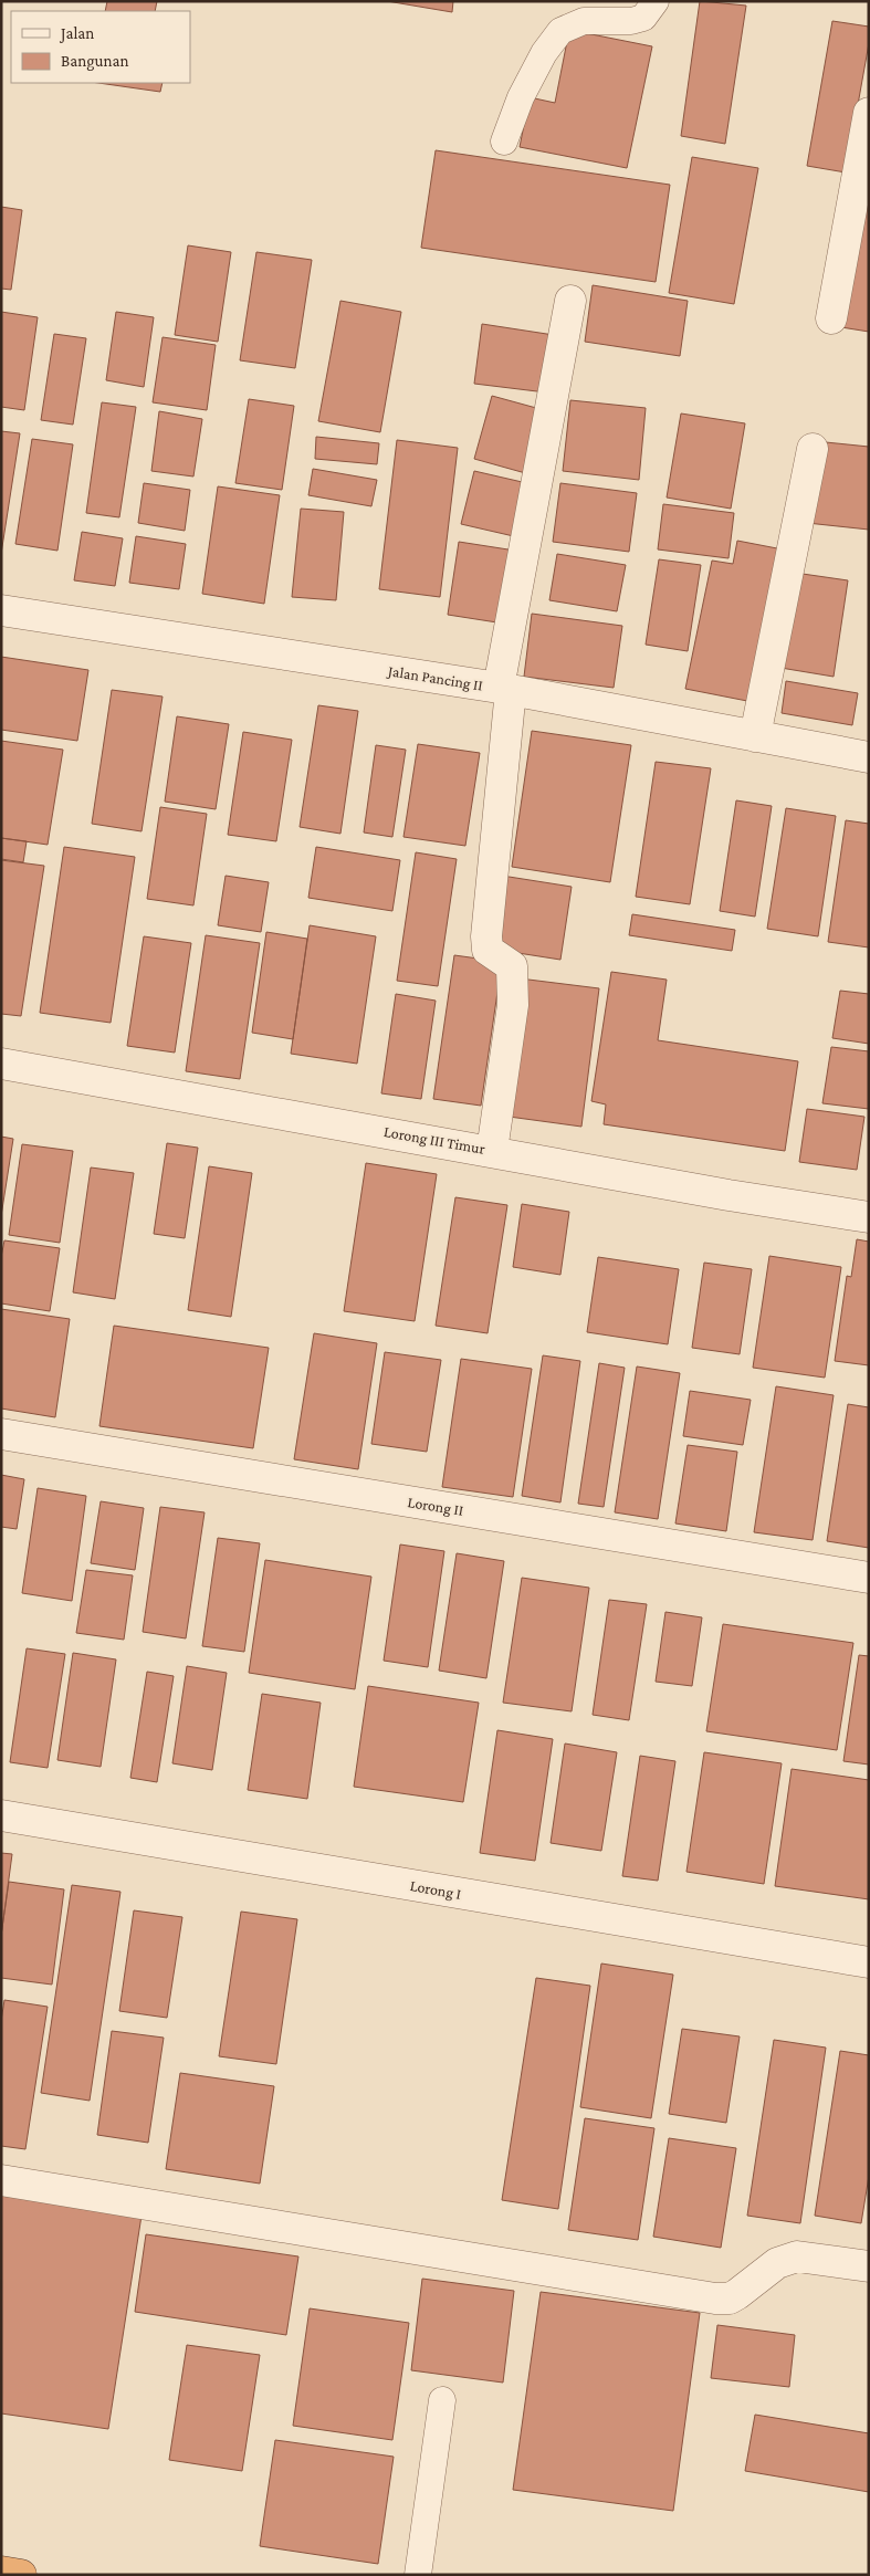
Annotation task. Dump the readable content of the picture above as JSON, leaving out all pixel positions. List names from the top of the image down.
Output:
{
  "streets": {
    "street": [
      "Jalan Pancing II",
      "Lorong III Timur",
      "Lorong II",
      "Lorong I"
    ]
  },
  "legend": ["Jalan", "Bangunan"]
}
